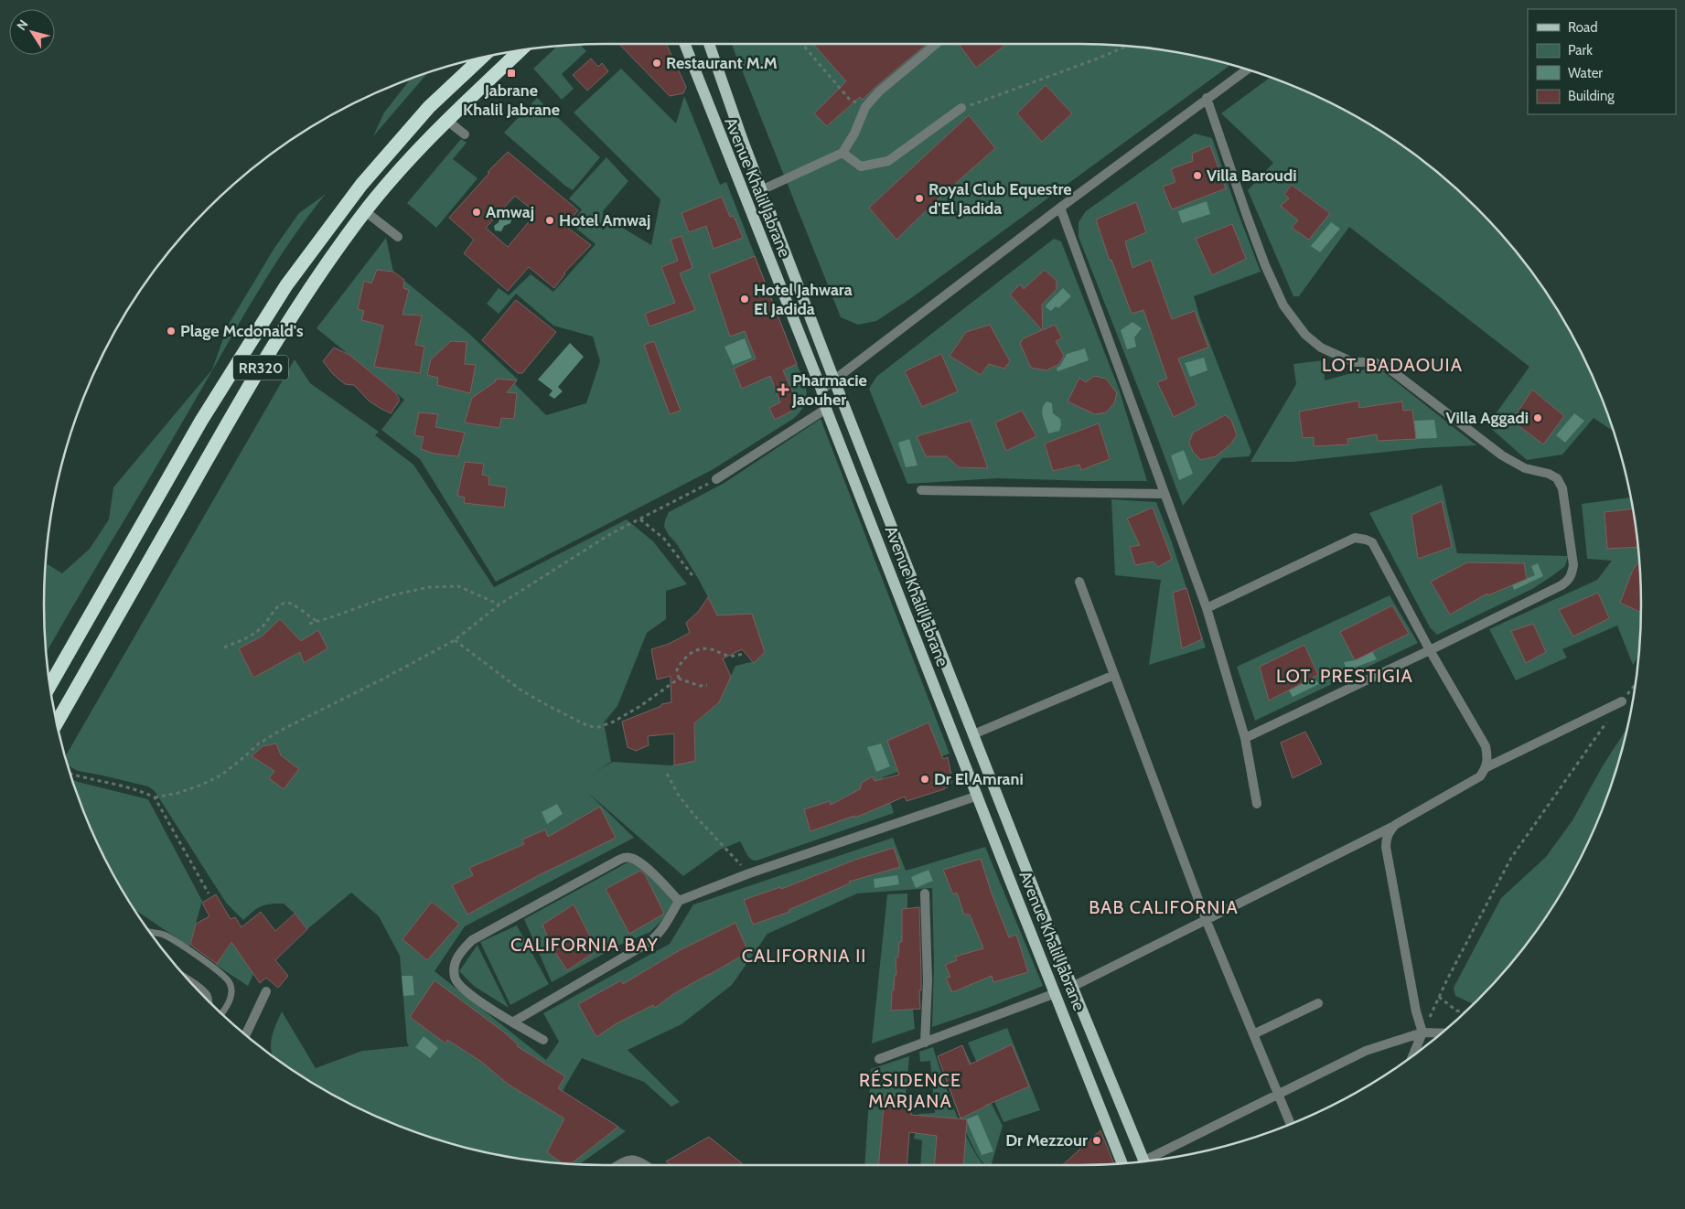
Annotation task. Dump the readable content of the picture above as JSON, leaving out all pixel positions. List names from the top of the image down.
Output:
{
  "streets": {
    "highway": ["RR320"],
    "main road": ["Avenue Khalil Jabrane"]
  },
  "districts": [
    "LOT. BADAOUIA",
    "LOT. PRESTIGIA",
    "BAB CALIFORNIA",
    "CALIFORNIA BAY",
    "CALIFORNIA II",
    "RÉSIDENCE MARJANA"
  ],
  "places": {
    "other": [
      "Restaurant M.M",
      "Villa Baroudi",
      "Royal Club Equestre d'El Jadida",
      "Amwaj",
      "Hotel Amwaj",
      "Hotel Jahwara El Jadida",
      "Plage Mcdonald's",
      "Villa Aggadi",
      "Dr El Amrani",
      "Dr Mezzour"
    ],
    "transit": ["Jabrane Khalil Jabrane"],
    "health": ["Pharmacie Jaouher"]
  },
  "legend": [
    "Road",
    "Park",
    "Water",
    "Building"
  ],
  "north": "top left"
}
